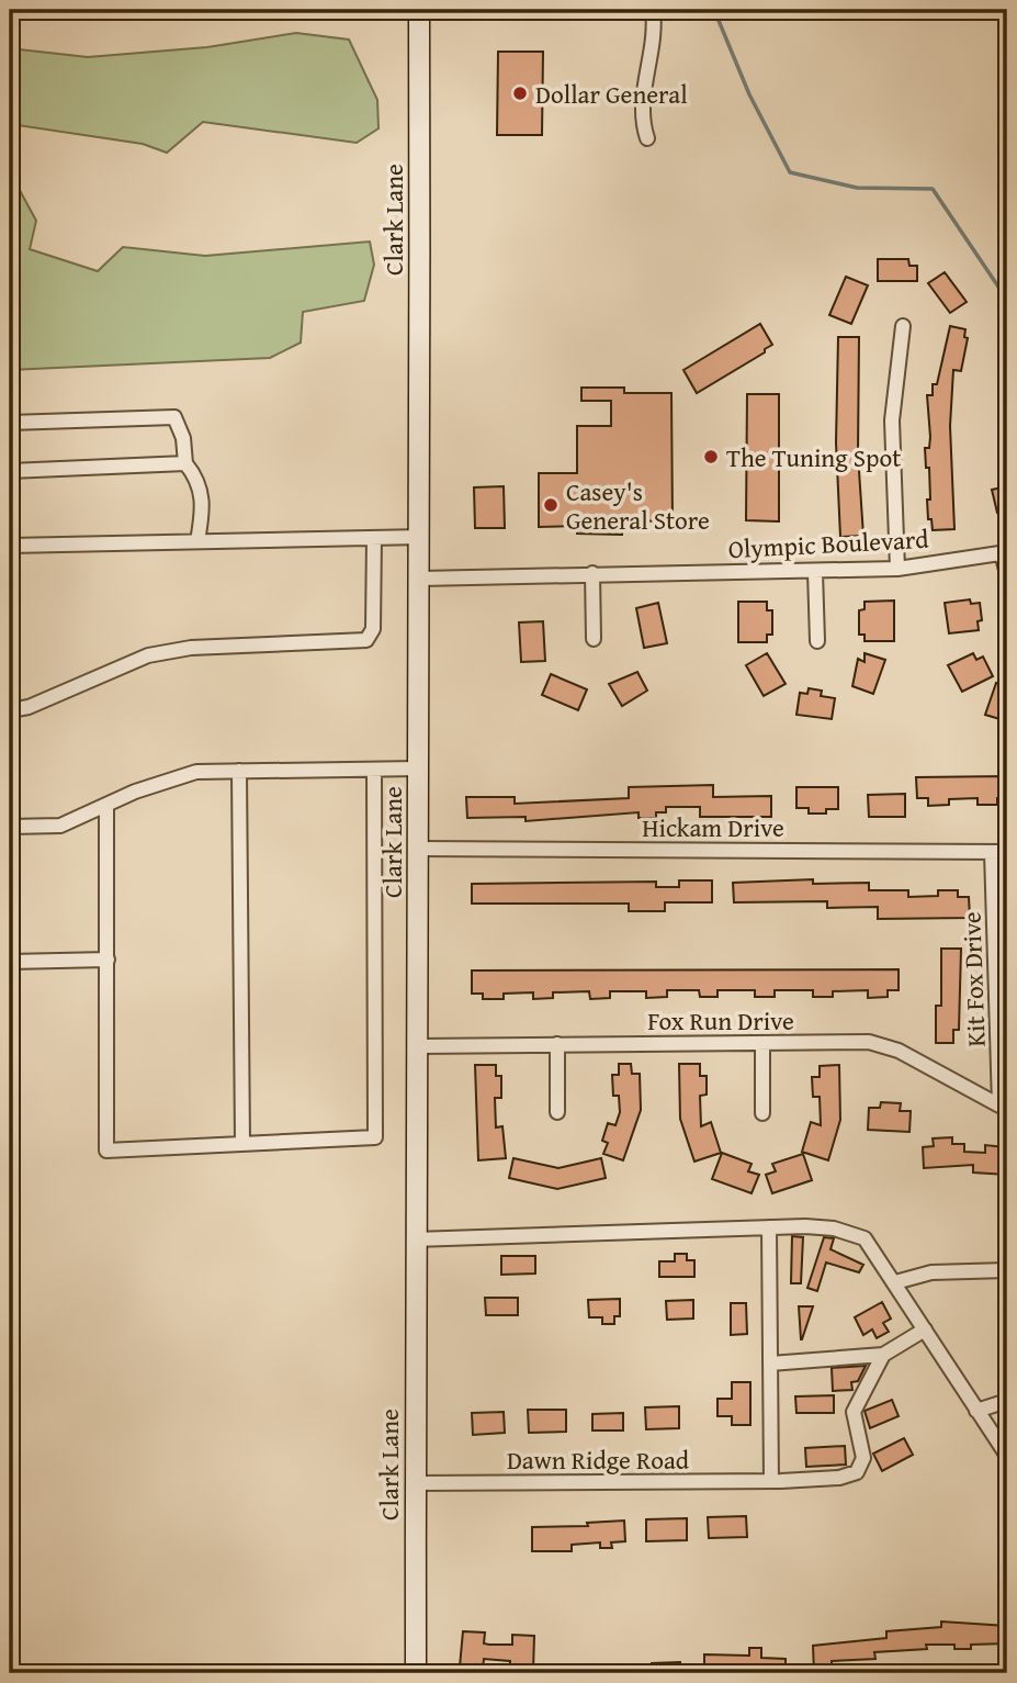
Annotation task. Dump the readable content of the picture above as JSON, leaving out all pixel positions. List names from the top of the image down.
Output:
{
  "streets": {
    "main road": ["Clark Lane"],
    "street": [
      "Olympic Boulevard",
      "Hickam Drive",
      "Kit Fox Drive",
      "Fox Run Drive",
      "Dawn Ridge Road"
    ]
  },
  "crossings": [
    ["Clark Lane", "Olympic Boulevard"],
    ["Clark Lane", "Hickam Drive"],
    ["Clark Lane", "Fox Run Drive"],
    ["Clark Lane", "Dawn Ridge Road"],
    ["Hickam Drive", "Kit Fox Drive"],
    ["Kit Fox Drive", "Fox Run Drive"]
  ],
  "places": ["Dollar General", "The Tuning Spot", "Casey's General Store"]
}
